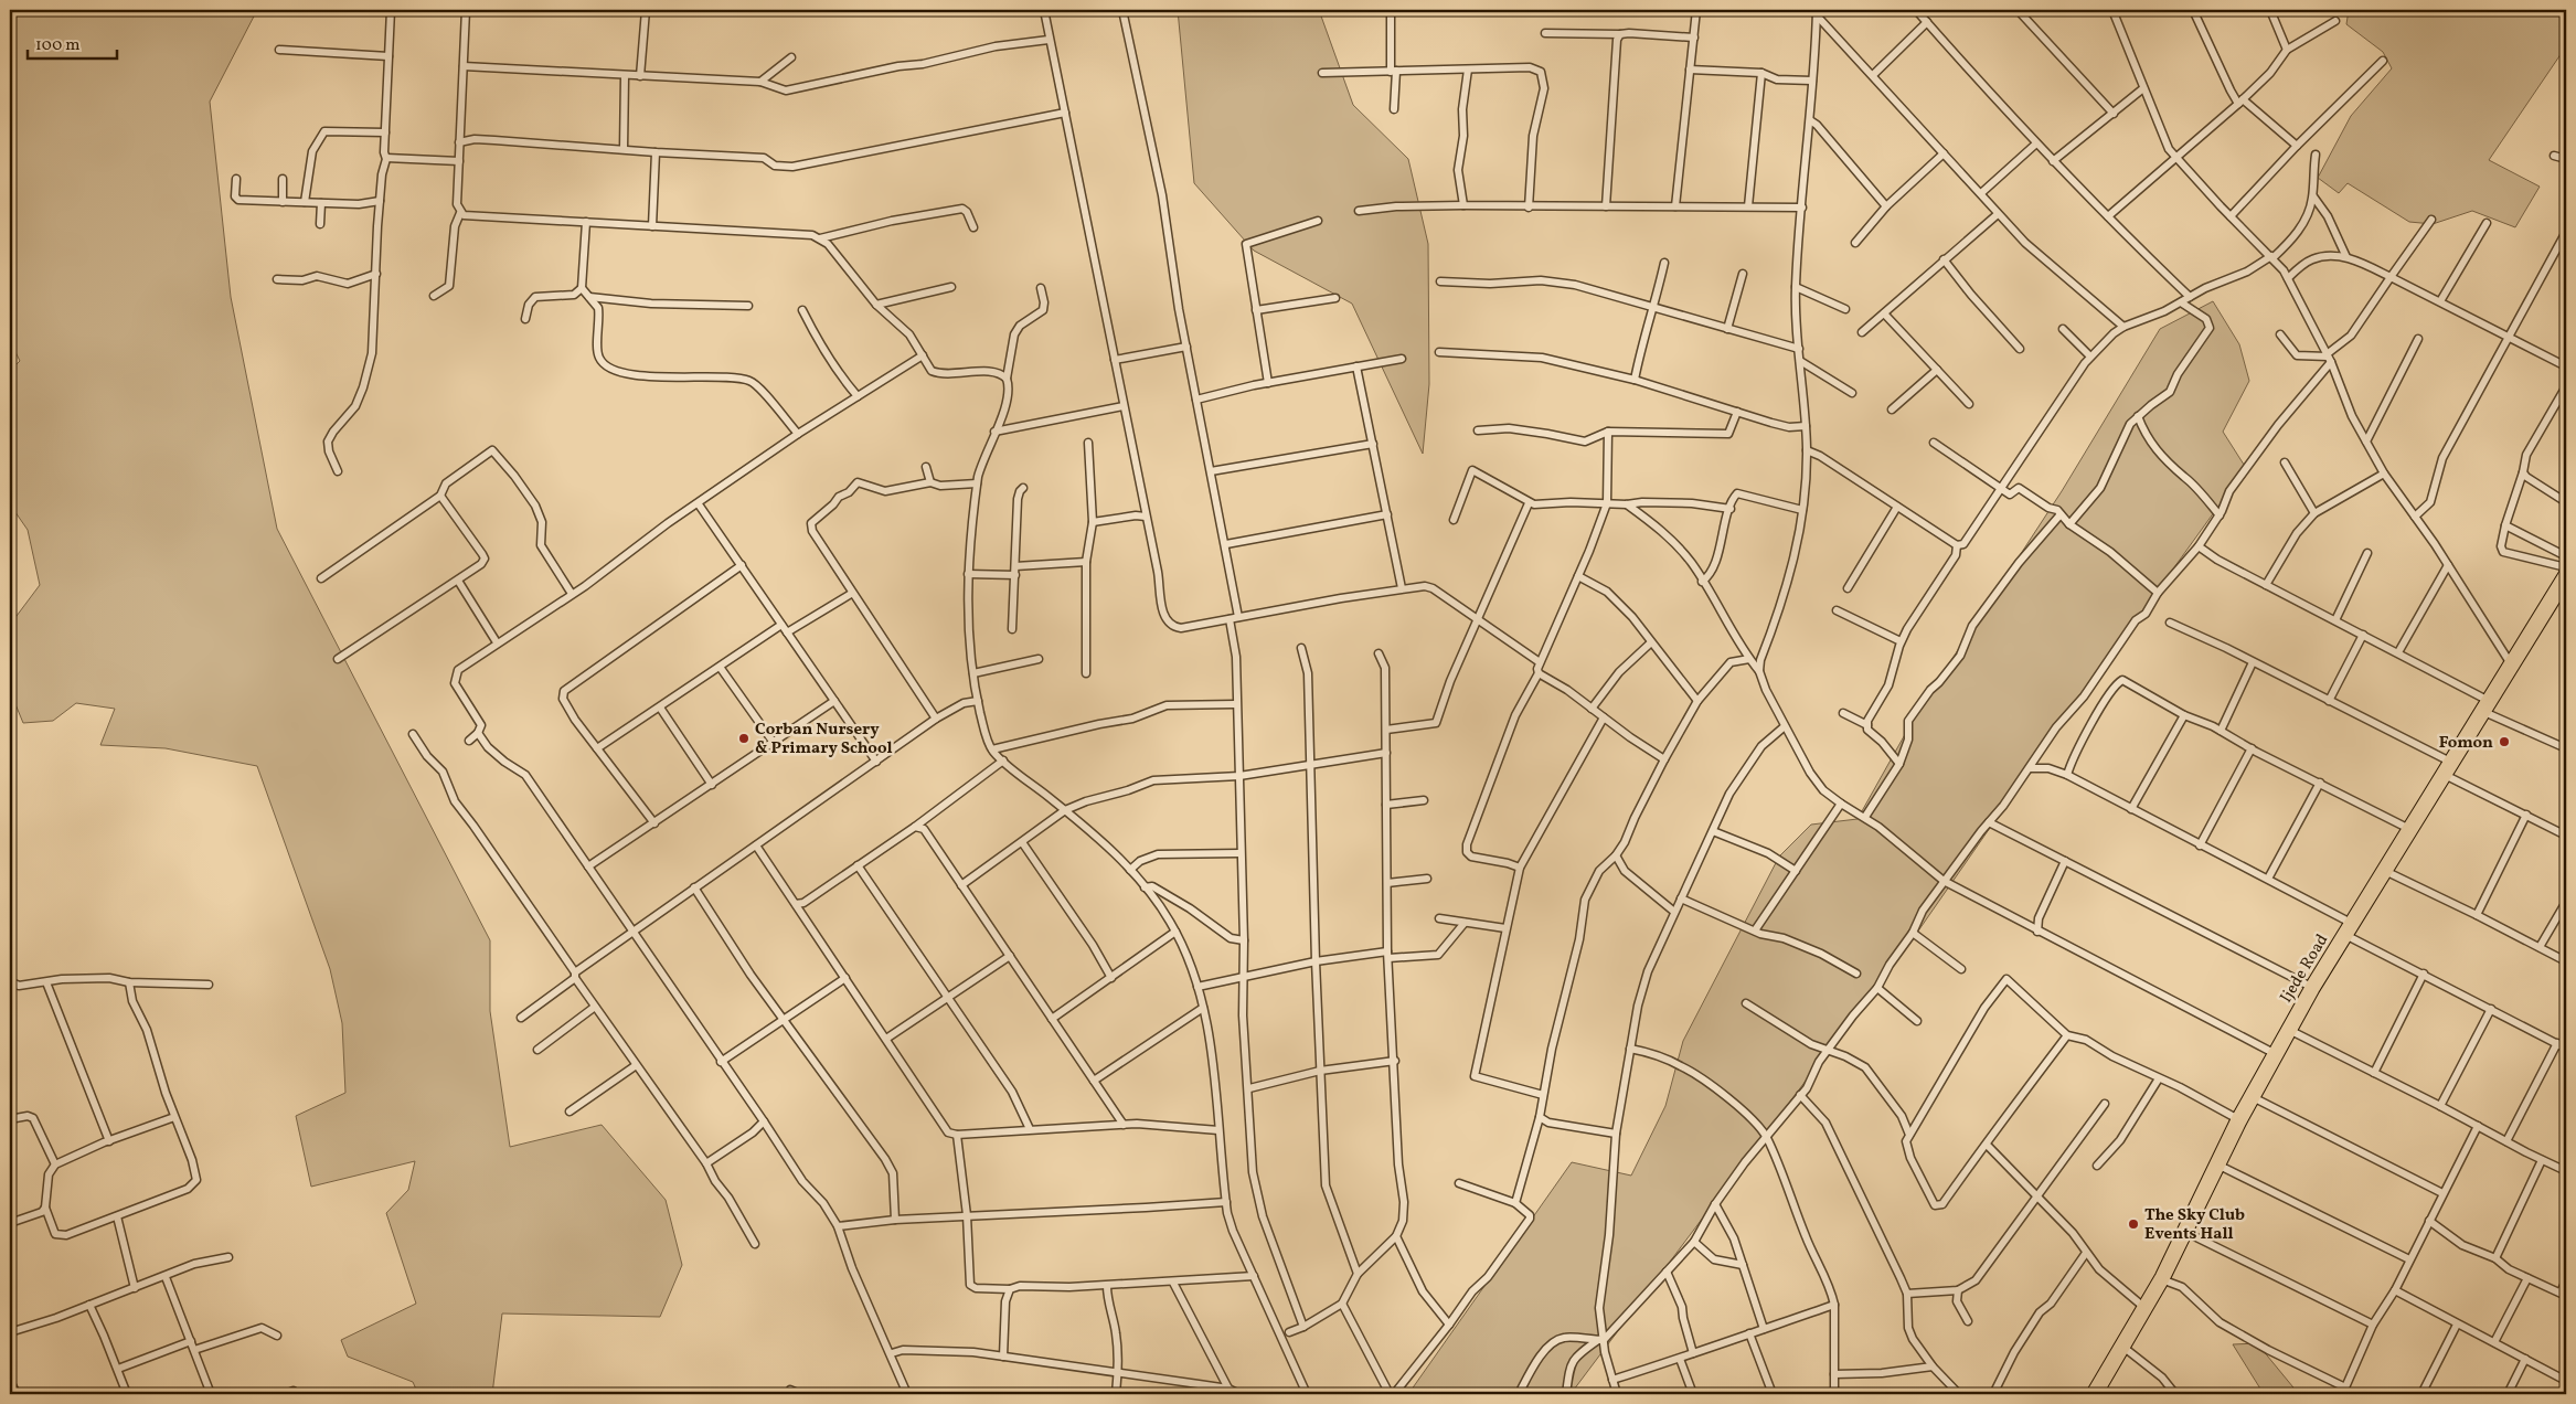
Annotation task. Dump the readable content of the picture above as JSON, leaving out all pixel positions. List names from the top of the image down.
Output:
{
  "streets": {
    "main road": ["Ijede Road"]
  },
  "places": ["Corban Nursery & Primary School", "Fomon", "The Sky Club Events Hall"],
  "scale_bar": "100 m"
}
